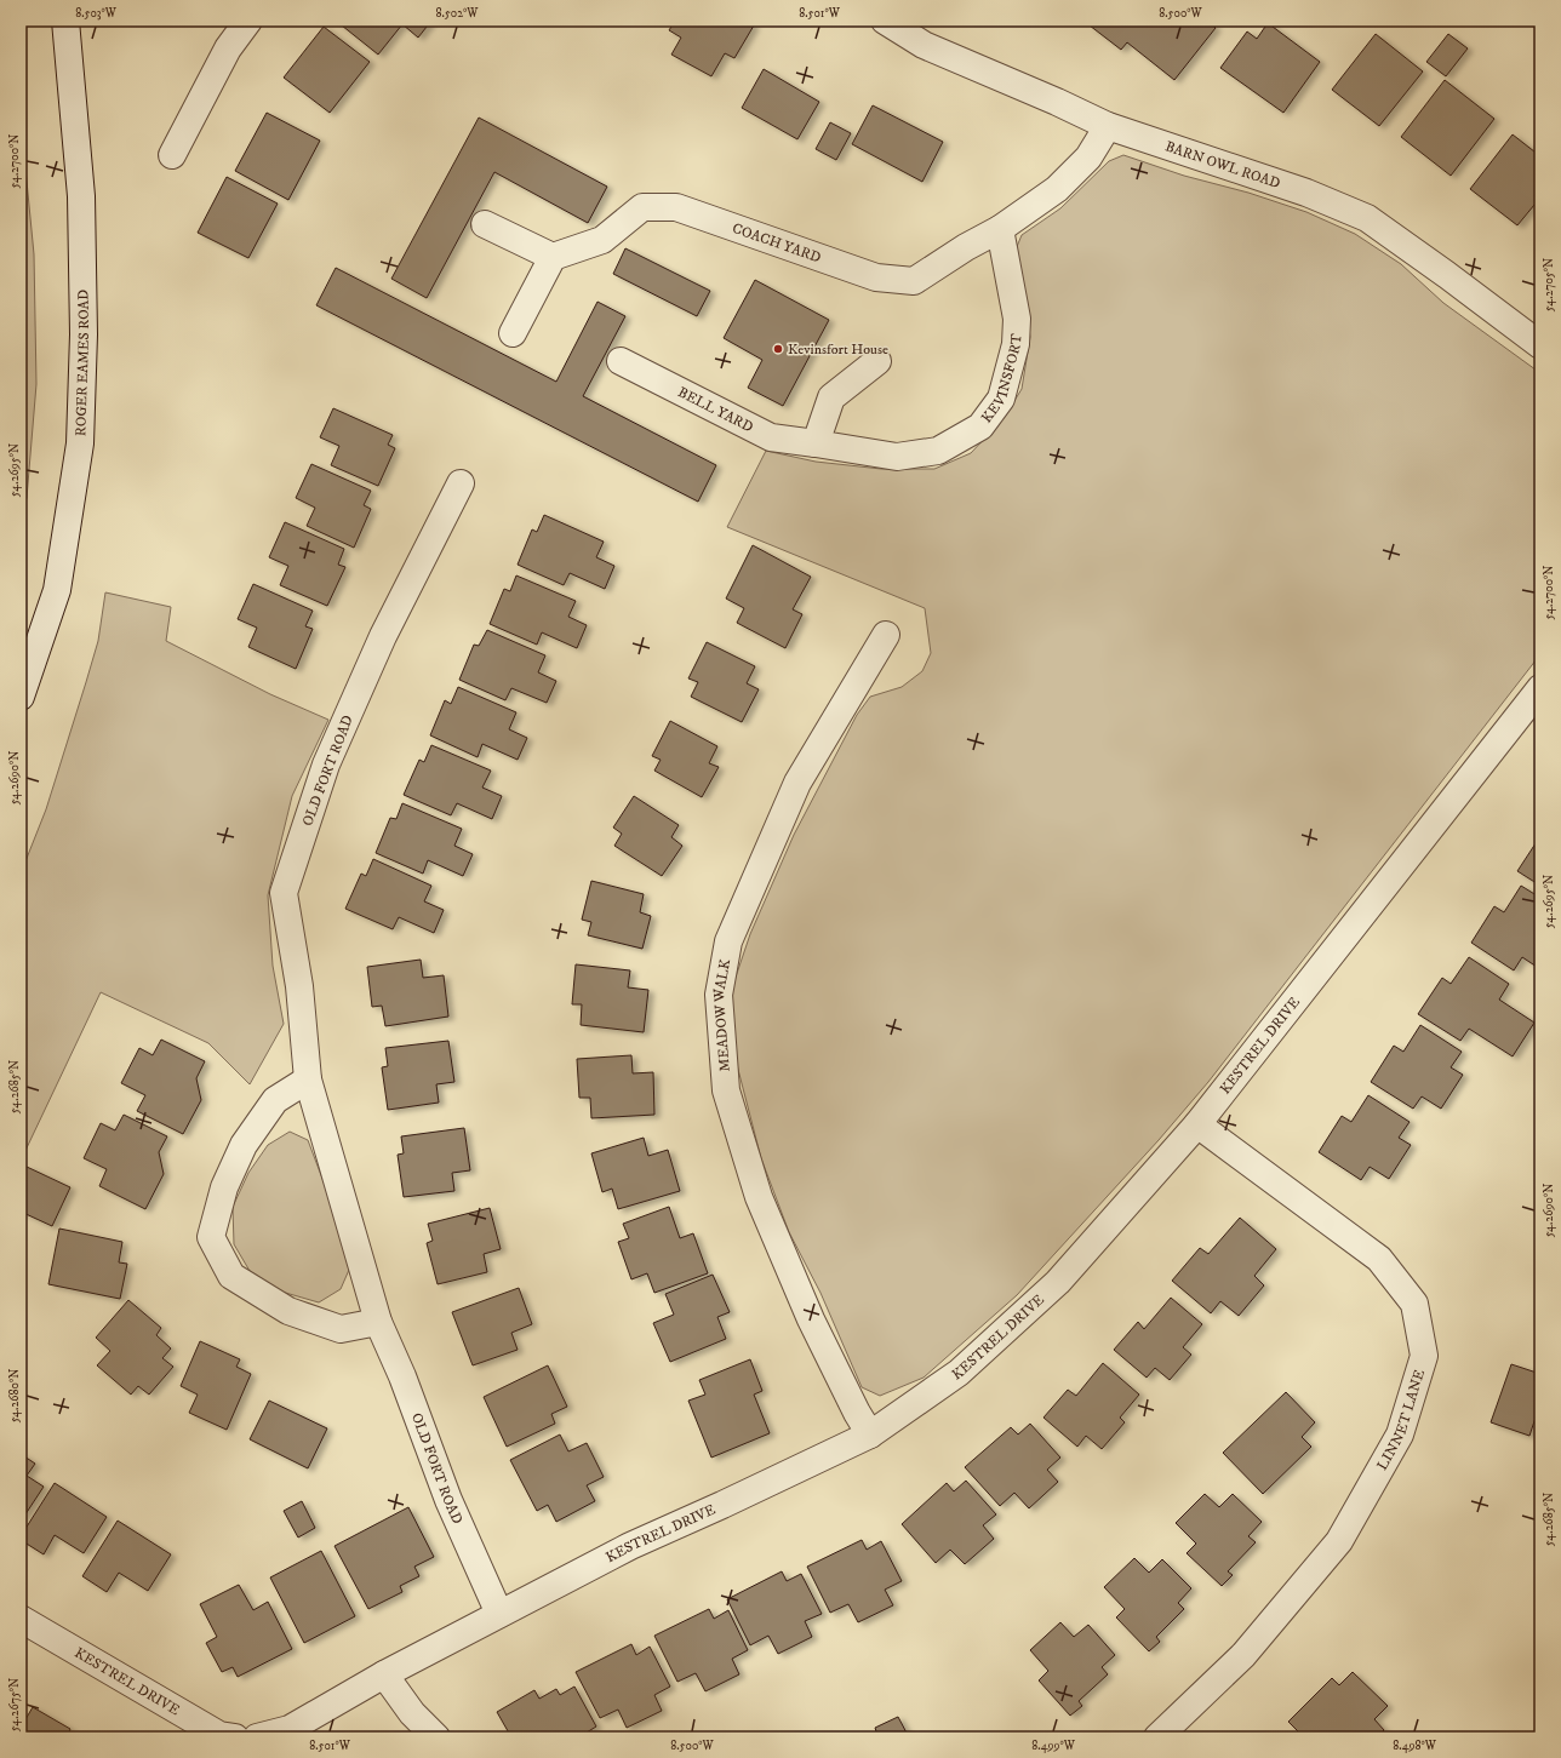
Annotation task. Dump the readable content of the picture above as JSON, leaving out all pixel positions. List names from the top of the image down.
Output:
{
  "streets": {
    "street": [
      "BARN OWL ROAD",
      "COACH YARD",
      "ROGER EAMES ROAD",
      "KEVINSFORT",
      "BELL YARD",
      "OLD FORT ROAD",
      "MEADOW WALK",
      "KESTREL DRIVE",
      "LINNET LANE"
    ]
  },
  "crossings": [
    ["COACH YARD", "KEVINSFORT"],
    ["KEVINSFORT", "BELL YARD"],
    ["OLD FORT ROAD", "KESTREL DRIVE"],
    ["MEADOW WALK", "KESTREL DRIVE"],
    ["KESTREL DRIVE", "LINNET LANE"]
  ],
  "places": ["Kevinsfort House"],
  "coordinates": [
    "8.503°W",
    "8.502°W",
    "8.501°W",
    "8.500°W",
    "54.2700°N",
    "54.2705°N",
    "54.2695°N",
    "54.2690°N",
    "54.2685°N",
    "54.2680°N",
    "54.2675°N",
    "8.499°W",
    "8.498°W"
  ]
}
